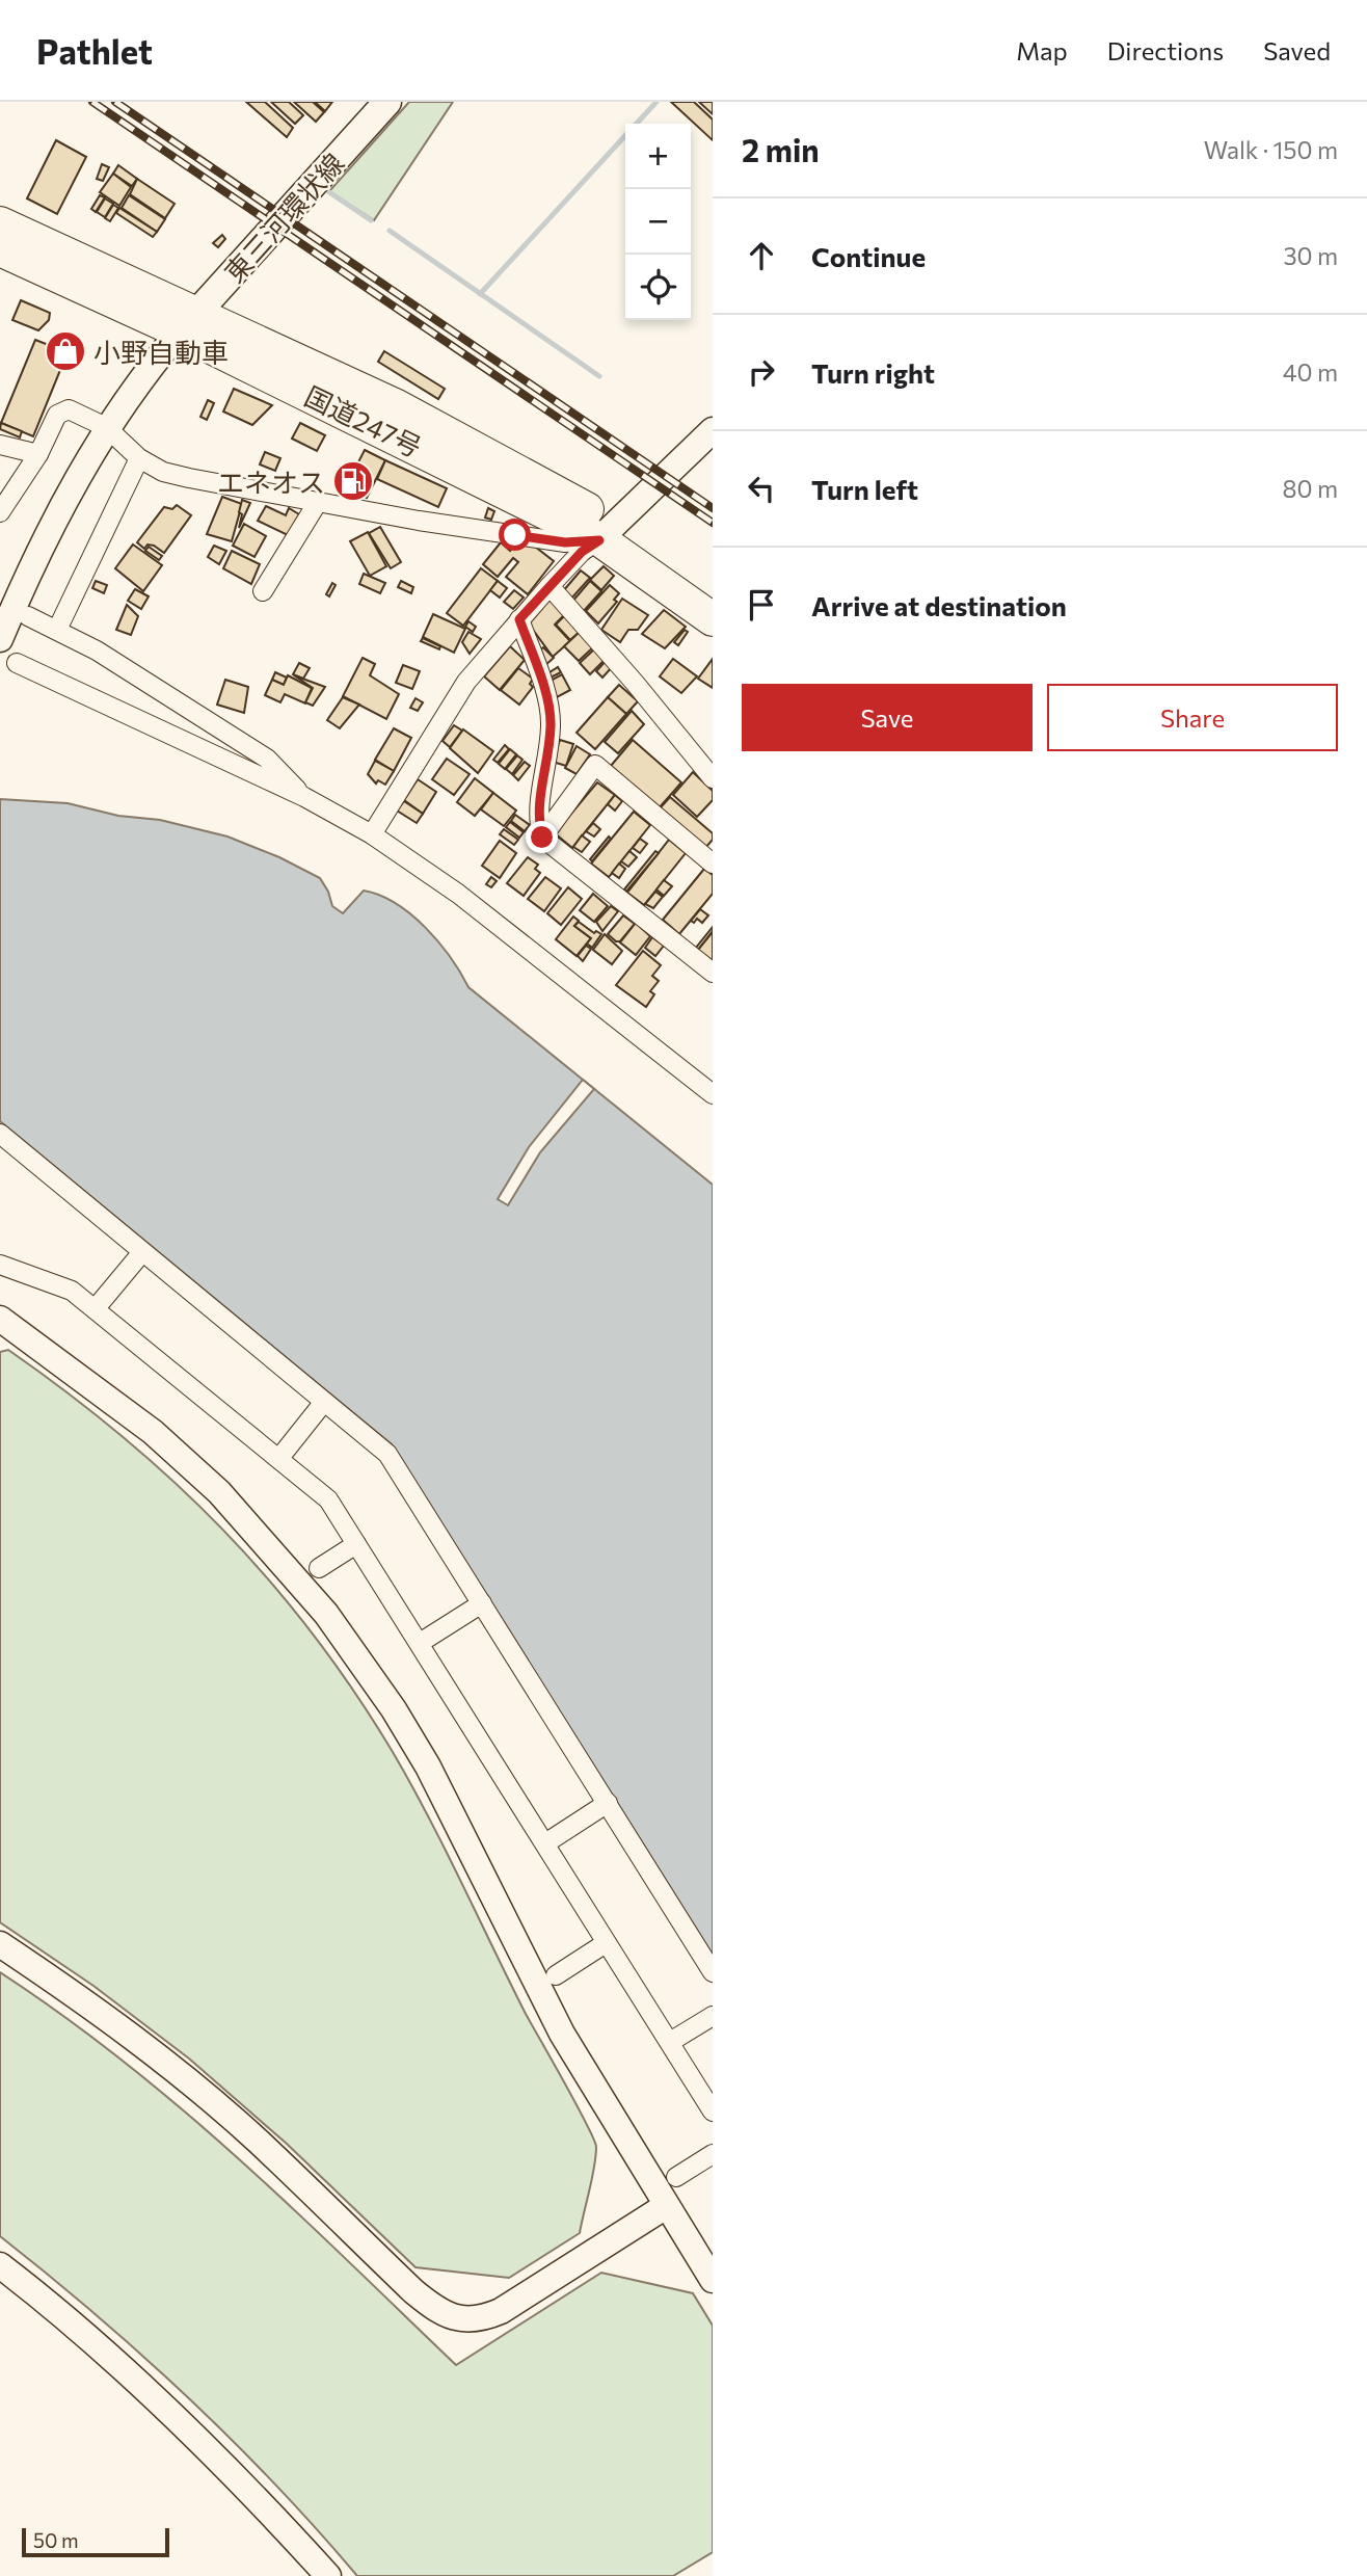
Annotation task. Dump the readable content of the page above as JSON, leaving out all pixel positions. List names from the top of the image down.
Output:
{
  "streets": {
    "highway": ["国道247号"],
    "main road": ["東三河環状線"]
  },
  "crossings": [
    ["東三河環状線", "国道247号"]
  ],
  "places": {
    "shop": ["小野自動車"],
    "fuel station": ["エネオス"]
  },
  "scale_bar": "50 m",
  "page": {
    "header": "Pathlet",
    "nav": ["Map", "Directions", "Saved"],
    "heading": ["2 min", "Walk · 150 m"],
    "map_buttons": ["+", "−"],
    "list": [
      ["Continue", "30 m"],
      ["Turn right", "40 m"],
      ["Turn left", "80 m"],
      "Arrive at destination"
    ],
    "buttons": ["Save", "Share"],
    "scale": "50 m"
  }
}
